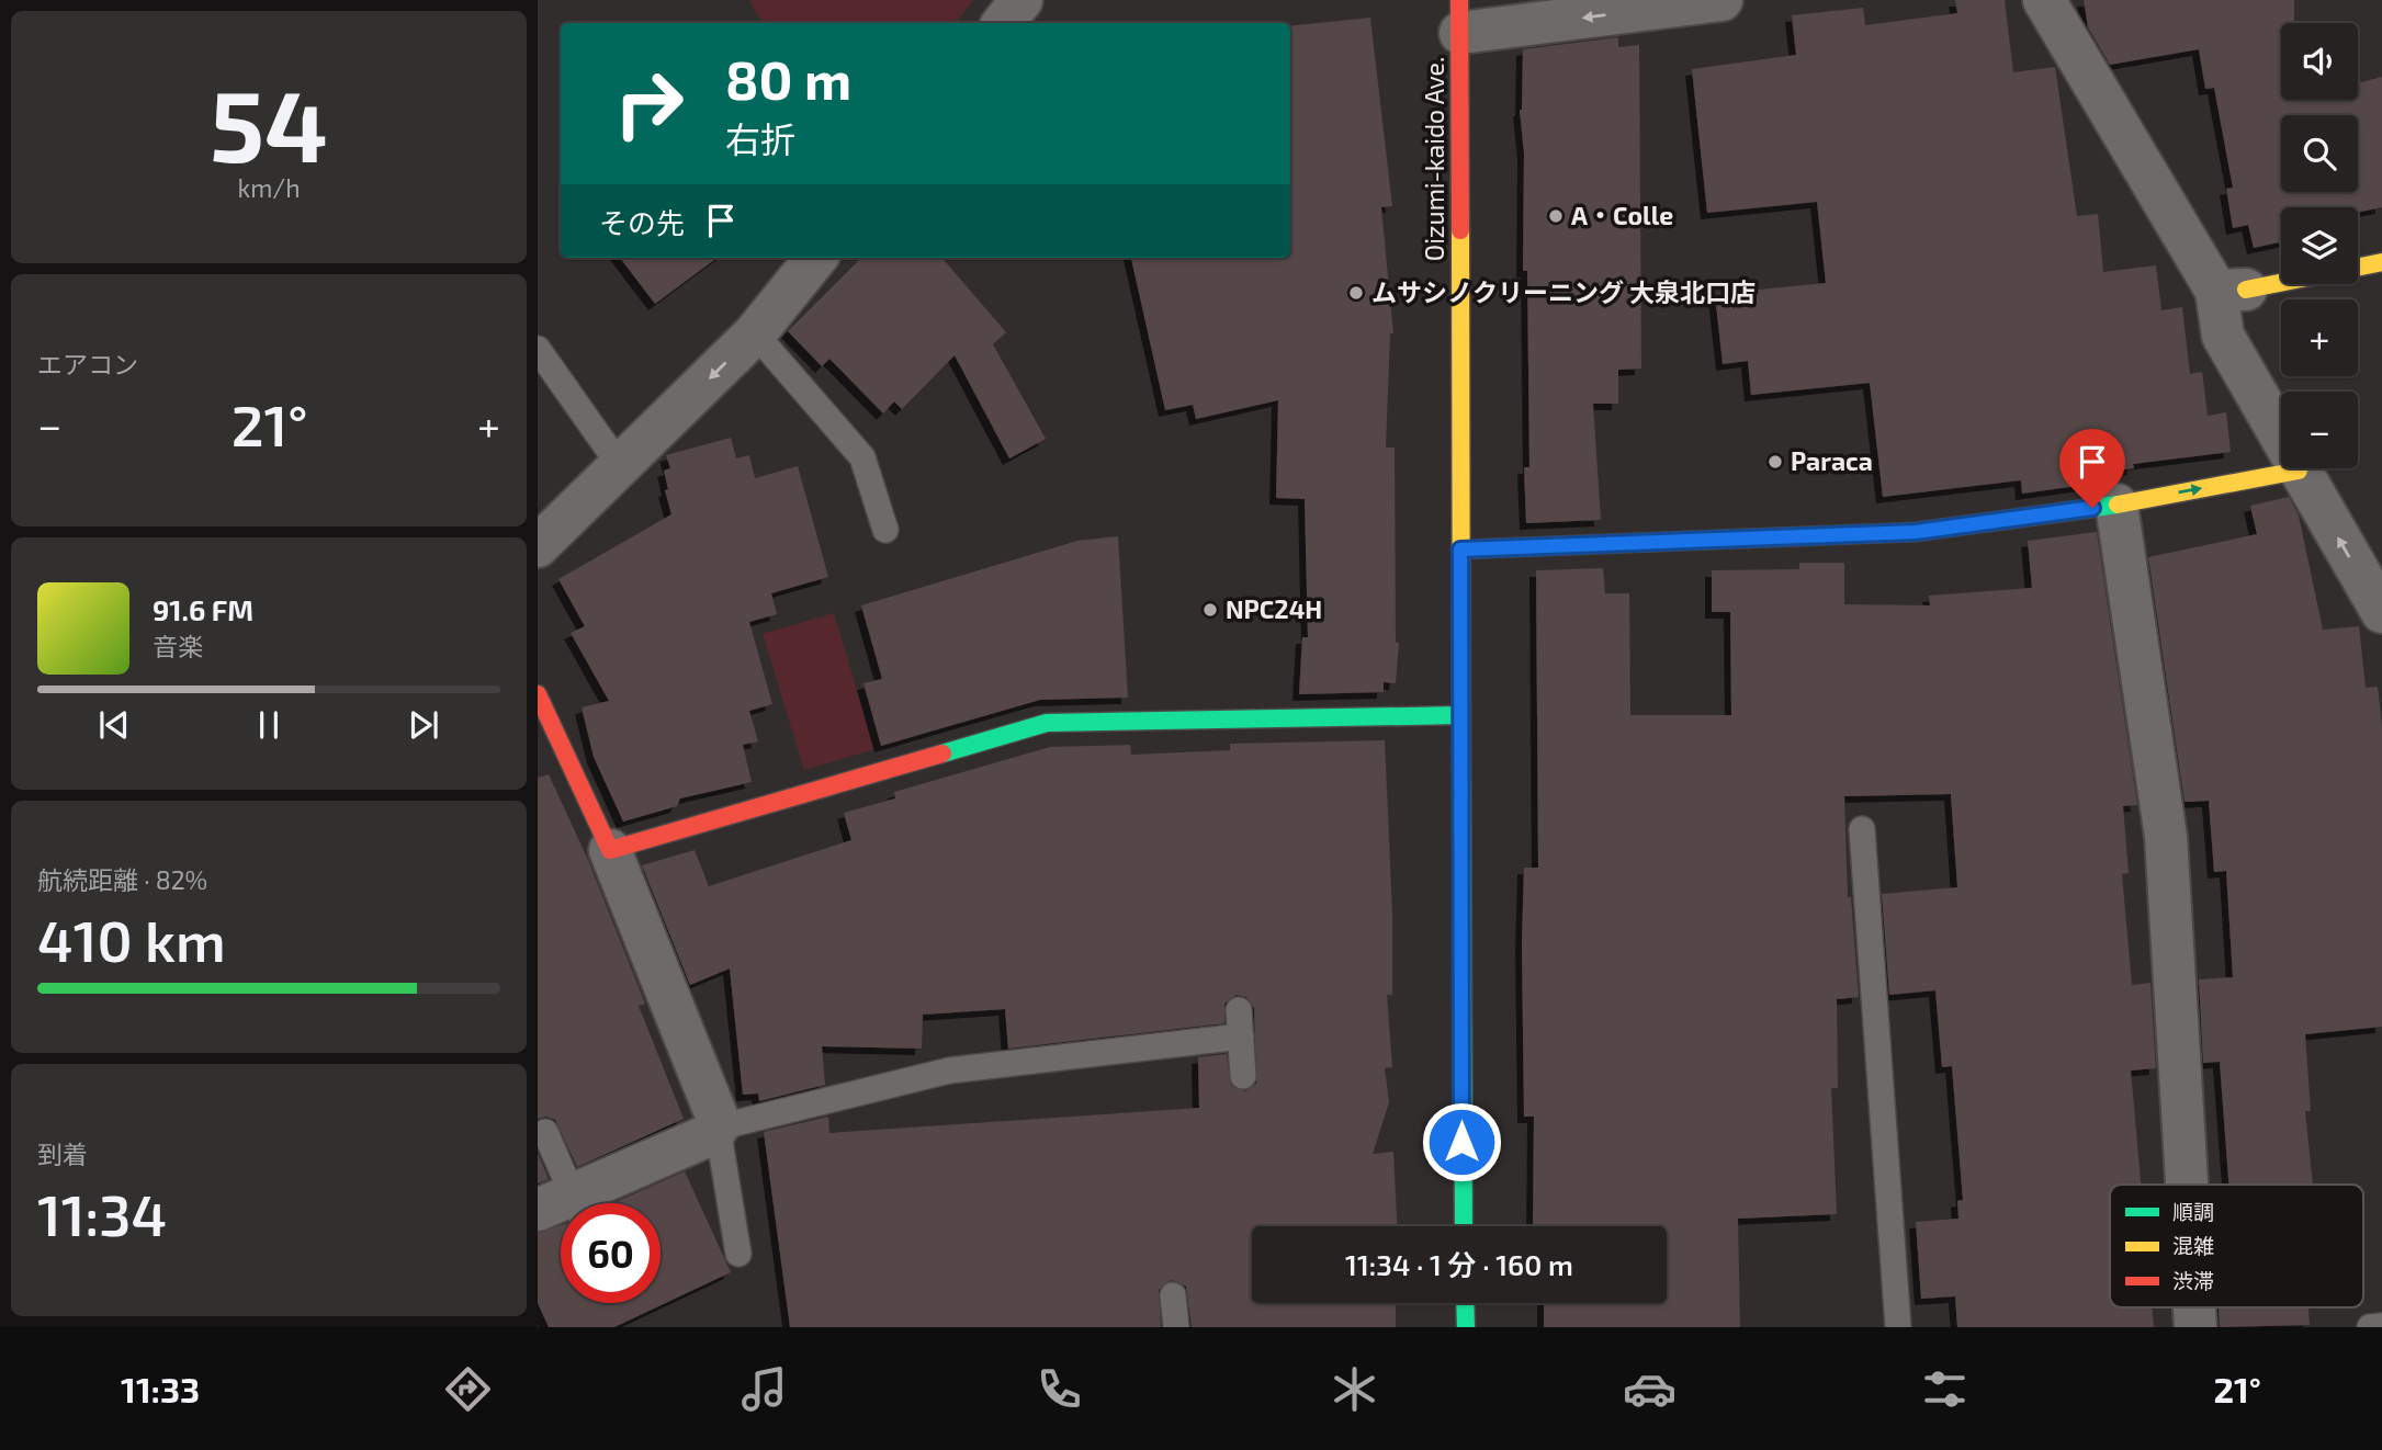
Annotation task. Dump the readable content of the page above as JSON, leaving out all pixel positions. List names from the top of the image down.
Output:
{
  "streets": {
    "street": ["Oizumi-kaido Ave."]
  },
  "places": [
    "A・Colle",
    "ムサシノクリーニング 大泉北口店",
    "Paraca",
    "NPC24H"
  ],
  "legend": ["順調", "混雑", "渋滞"],
  "page": {
    "tile": [
      ["54", "km/h"],
      "エアコン",
      ["航続距離 · 82%", "410 km"],
      ["到着", "11:34"]
    ],
    "map_buttons": ["+", "−"],
    "turn": ["80 m", "右折"],
    "then": "その先",
    "heat": ["−", "21°", "+"],
    "song": ["91.6 FM", "音楽"],
    "limit": "60",
    "trip": "11:34 · 1 分 · 160 m",
    "tabs": ["11:33", "21°"]
  }
}
